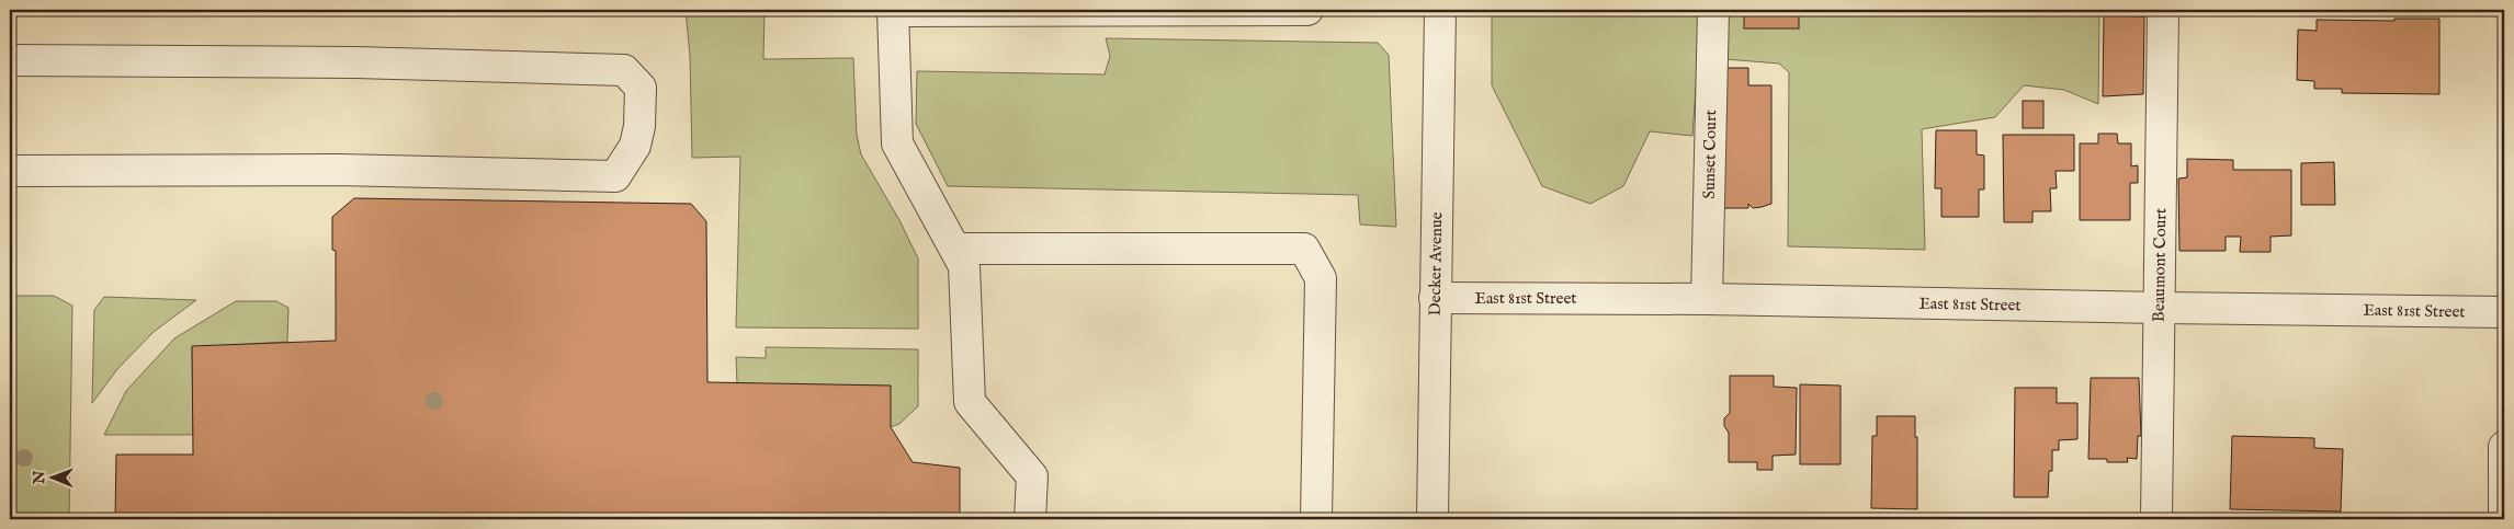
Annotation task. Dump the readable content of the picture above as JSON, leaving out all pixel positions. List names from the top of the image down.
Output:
{
  "streets": {
    "street": [
      "Sunset Court",
      "Decker Avenue",
      "Beaumont Court",
      "East 81st Street"
    ]
  },
  "crossings": [
    ["Sunset Court", "East 81st Street"],
    ["Decker Avenue", "East 81st Street"],
    ["Beaumont Court", "East 81st Street"]
  ],
  "north": "left"
}
